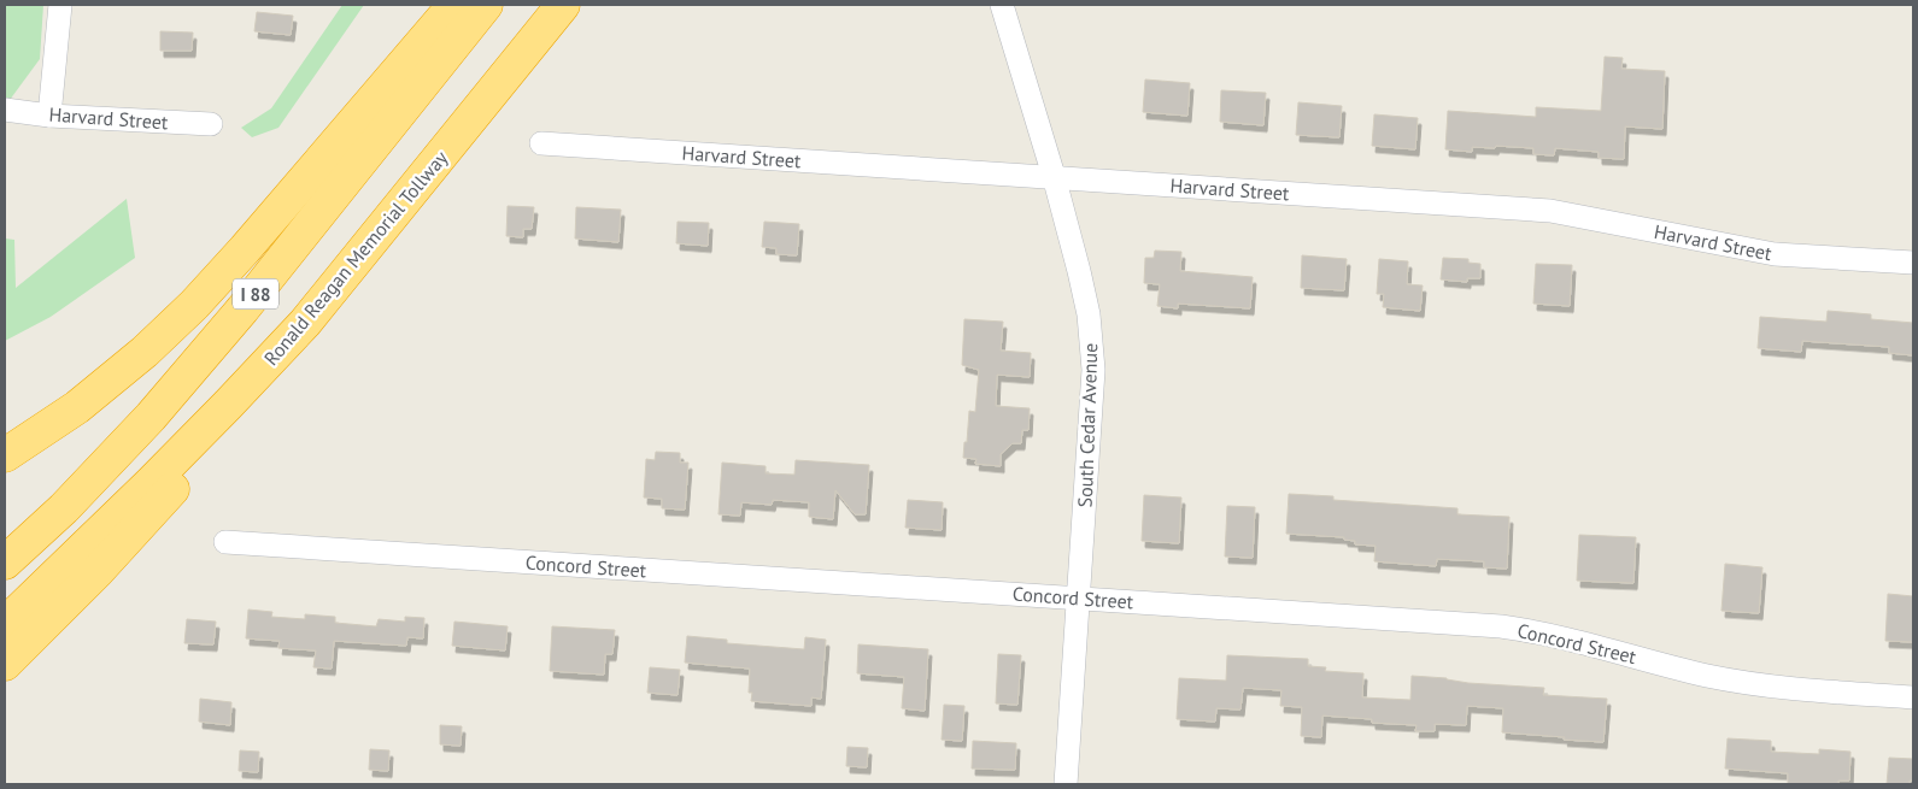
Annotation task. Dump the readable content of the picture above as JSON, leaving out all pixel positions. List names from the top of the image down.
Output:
{
  "streets": {
    "highway": ["Ronald Reagan Memorial Tollway", "I 88"],
    "street": ["Harvard Street", "South Cedar Avenue", "Concord Street"]
  },
  "crossings": [
    ["Harvard Street", "South Cedar Avenue"],
    ["South Cedar Avenue", "Concord Street"]
  ]
}
